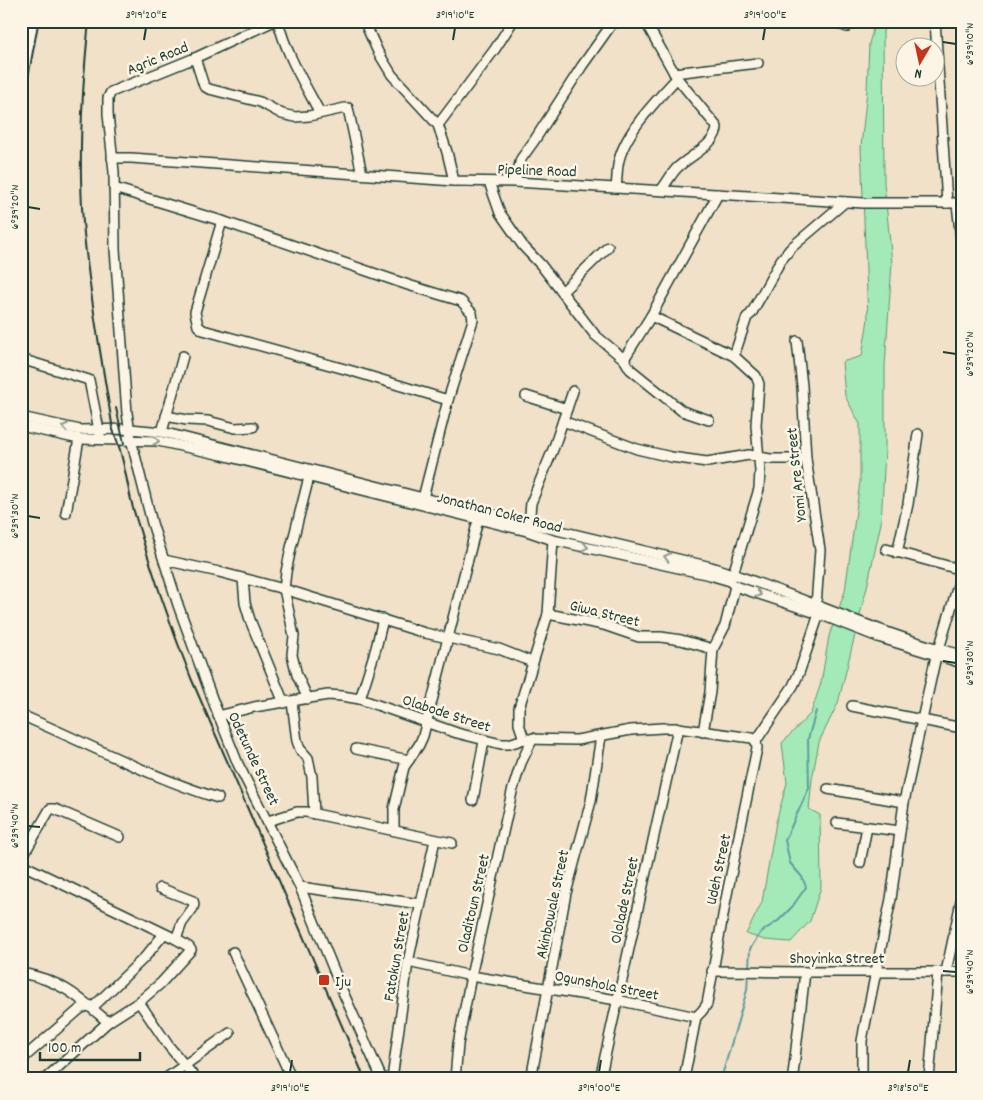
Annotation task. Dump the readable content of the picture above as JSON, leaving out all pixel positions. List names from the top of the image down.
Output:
{
  "streets": {
    "street": [
      "Agric Road",
      "Pipeline Road",
      "Yomi Are Street",
      "Jonathan Coker Road",
      "Giwa Street",
      "Olabode Street",
      "Odetunde Street",
      "Udeh Street",
      "Ololade Street",
      "Oladitoun Street",
      "Akinbowale Street",
      "Fatokun Street",
      "Shoyinka Street",
      "Ogunshola Street"
    ]
  },
  "crossings": [
    ["Agric Road", "Pipeline Road"],
    ["Agric Road", "Odetunde Street"],
    ["Pipeline Road", "Odetunde Street"],
    ["Yomi Are Street", "Jonathan Coker Road"],
    ["Yomi Are Street", "Olabode Street"],
    ["Yomi Are Street", "Udeh Street"],
    ["Jonathan Coker Road", "Odetunde Street"],
    ["Olabode Street", "Odetunde Street"],
    ["Olabode Street", "Udeh Street"],
    ["Olabode Street", "Ololade Street"],
    ["Olabode Street", "Oladitoun Street"],
    ["Olabode Street", "Akinbowale Street"],
    ["Udeh Street", "Shoyinka Street"],
    ["Udeh Street", "Ogunshola Street"],
    ["Ololade Street", "Ogunshola Street"],
    ["Oladitoun Street", "Ogunshola Street"],
    ["Akinbowale Street", "Ogunshola Street"],
    ["Fatokun Street", "Ogunshola Street"]
  ],
  "places": {
    "transit": ["Iju"]
  },
  "scale_bar": "100 m",
  "north": "bottom",
  "coordinates": [
    "3°19'20\"E",
    "3°19'10\"E",
    "3°19'00\"E",
    "6°39'10\"N",
    "6°39'20\"N",
    "6°39'30\"N",
    "6°39'40\"N",
    "3°18'50\"E"
  ]
}
